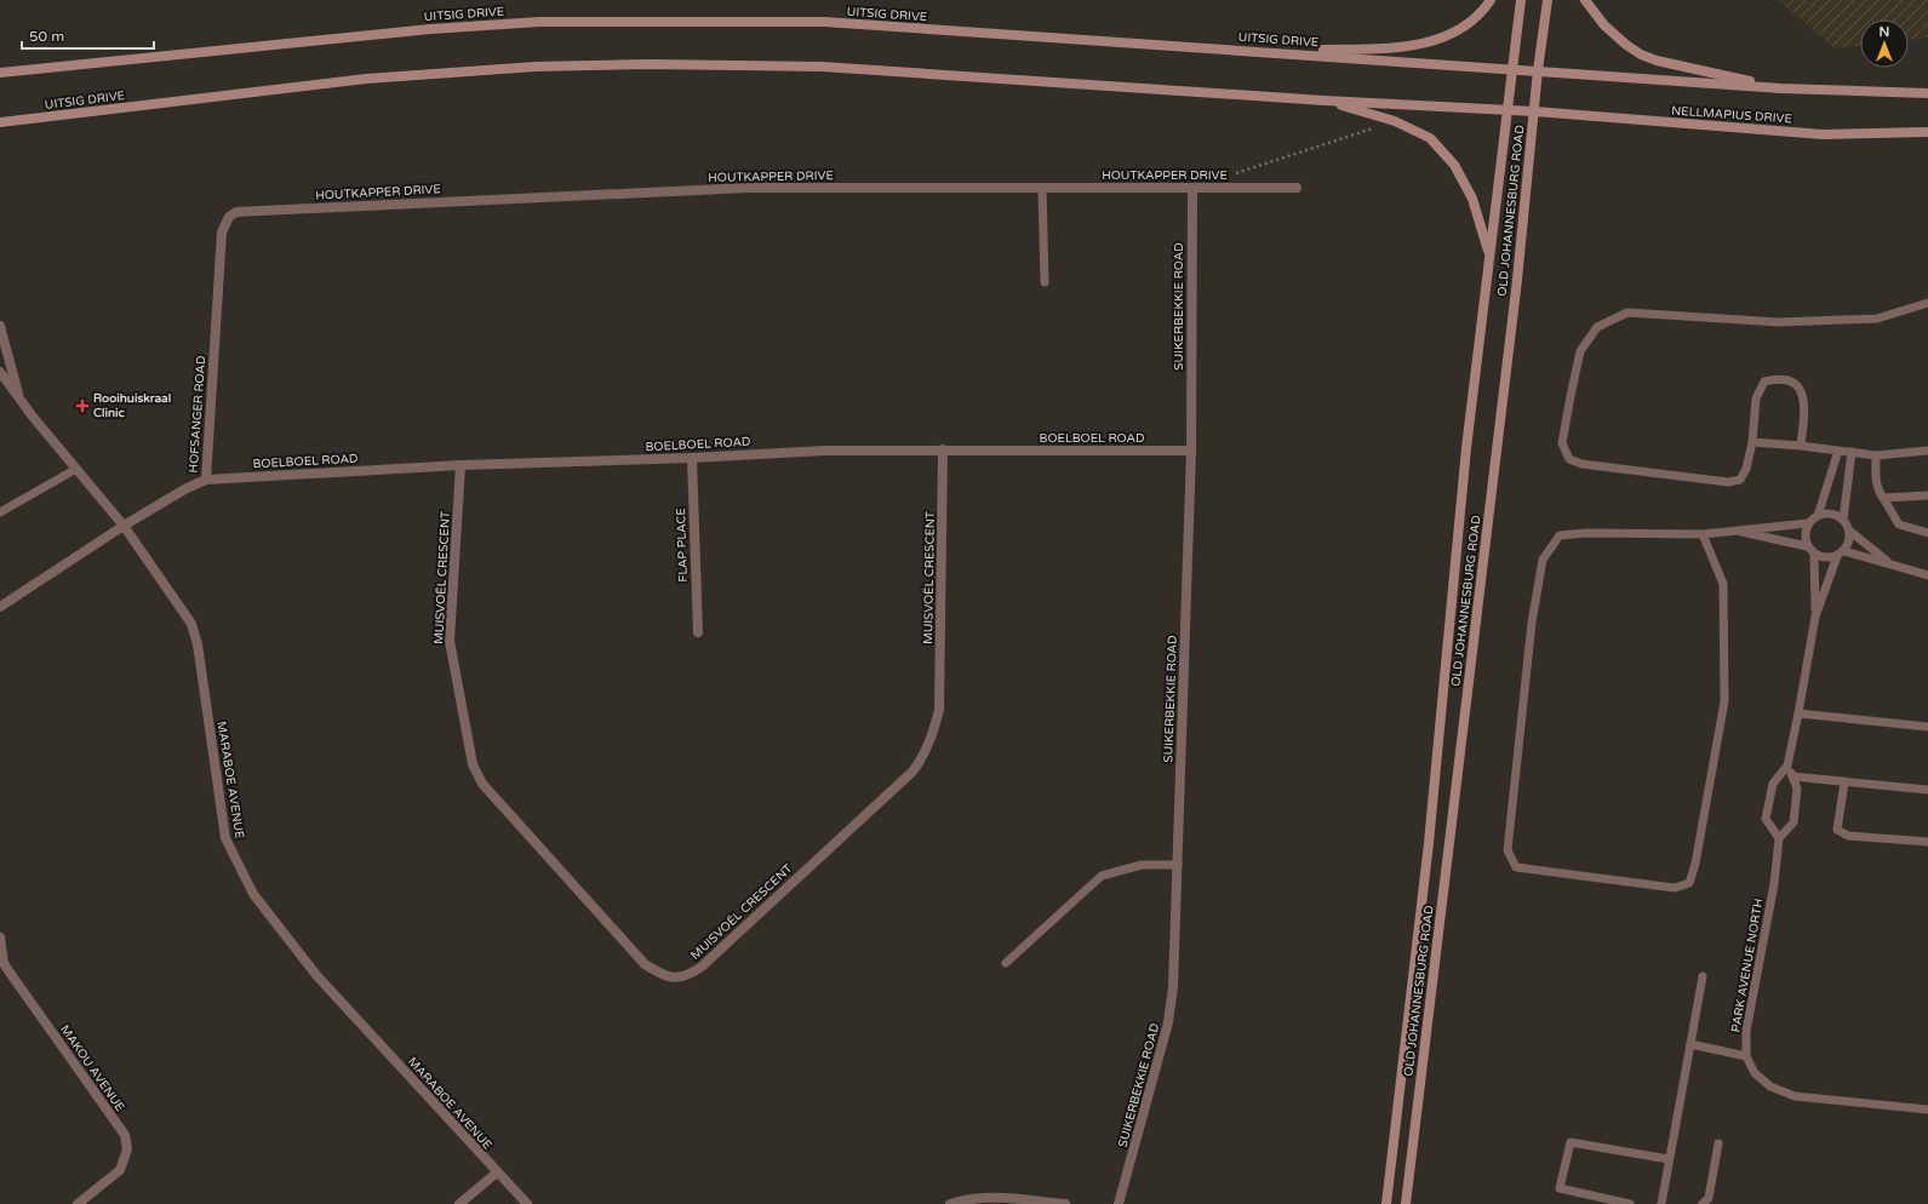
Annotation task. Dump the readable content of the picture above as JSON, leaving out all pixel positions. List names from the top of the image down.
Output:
{
  "streets": {
    "main road": ["UITSIG DRIVE", "NELLMAPIUS DRIVE", "OLD JOHANNESBURG ROAD"],
    "street": [
      "HOUTKAPPER DRIVE",
      "SUIKERBEKKIE ROAD",
      "HOFSANGER ROAD",
      "BOELBOEL ROAD",
      "FLAP PLACE",
      "MUISVOËL CRESCENT",
      "MARABOE AVENUE",
      "MAKOU AVENUE"
    ],
    "lane": ["PARK AVENUE NORTH"]
  },
  "crossings": [
    ["UITSIG DRIVE", "NELLMAPIUS DRIVE"],
    ["UITSIG DRIVE", "OLD JOHANNESBURG ROAD"],
    ["NELLMAPIUS DRIVE", "OLD JOHANNESBURG ROAD"],
    ["HOUTKAPPER DRIVE", "SUIKERBEKKIE ROAD"],
    ["HOUTKAPPER DRIVE", "HOFSANGER ROAD"],
    ["SUIKERBEKKIE ROAD", "BOELBOEL ROAD"],
    ["HOFSANGER ROAD", "BOELBOEL ROAD"],
    ["HOFSANGER ROAD", "MARABOE AVENUE"],
    ["BOELBOEL ROAD", "FLAP PLACE"],
    ["BOELBOEL ROAD", "MUISVOËL CRESCENT"]
  ],
  "places": {
    "health": ["Rooihuiskraal Clinic"]
  },
  "scale_bar": "50 m",
  "north": "top"
}
